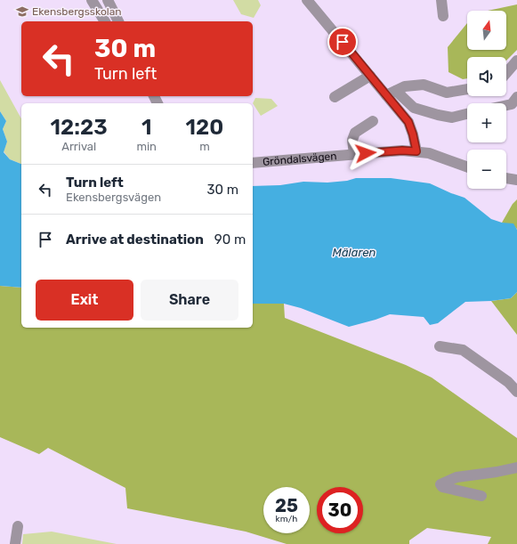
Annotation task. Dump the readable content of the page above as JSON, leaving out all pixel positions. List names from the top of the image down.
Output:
{
  "streets": {
    "street": ["Gröndalsvägen"]
  },
  "water": ["Mälaren"],
  "places": {
    "school or university": ["Ekensbergsskolan"]
  },
  "north": "top",
  "page": {
    "map_buttons": ["+", "−"],
    "turn": ["30 m", "Turn left"],
    "eta": [
      "12:23",
      "Arrival",
      "1",
      "min",
      "120",
      "m"
    ],
    "list": [
      {
        "name": "Turn left",
        "note": "Ekensbergsvägen",
        "value": "30 m"
      },
      {
        "name": "Arrive at destination",
        "value": "90 m"
      }
    ],
    "buttons": ["Exit", "Share"],
    "speed": "25 km/h",
    "limit": "30"
  }
}
